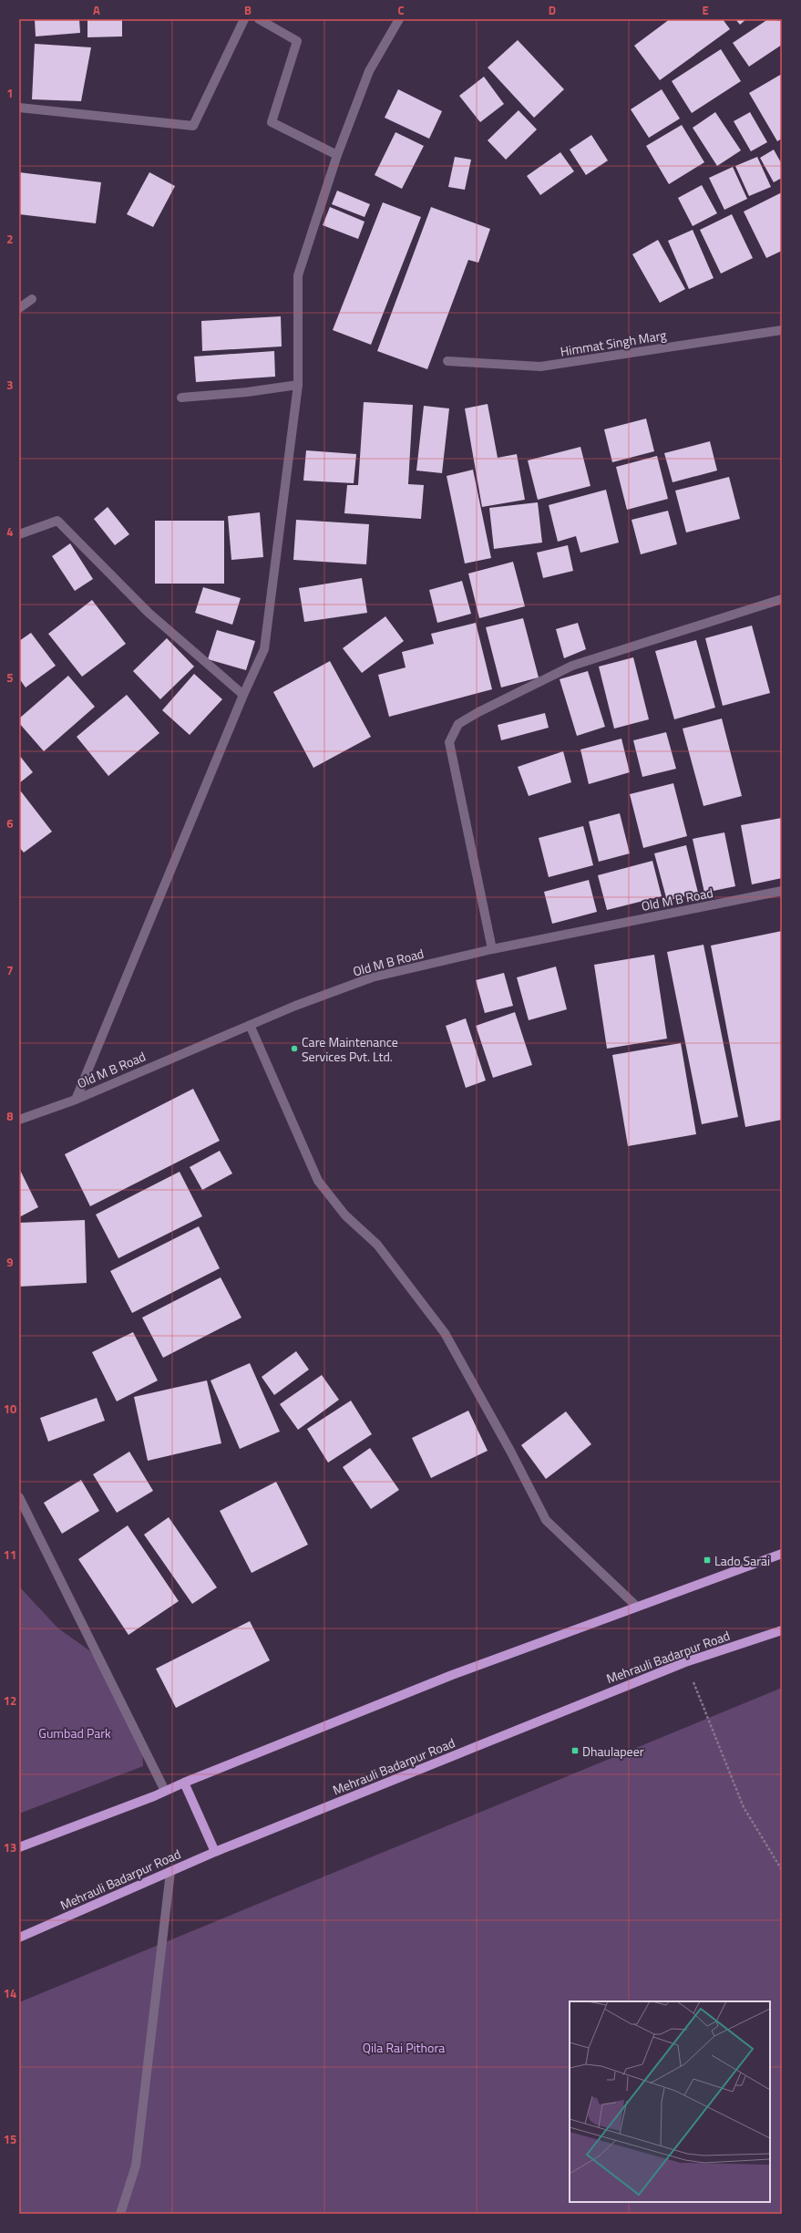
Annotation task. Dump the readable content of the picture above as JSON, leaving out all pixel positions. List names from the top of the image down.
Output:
{
  "streets": {
    "main road": ["Mehrauli Badarpur Road"],
    "street": ["Himmat Singh Marg", "Old M B Road"]
  },
  "parks": ["Gumbad Park", "Qila Rai Pithora"],
  "places": {
    "other": ["Care Maintenance Services Pvt. Ltd."],
    "transit": ["Lado Sarai", "Dhaulapeer"]
  },
  "grid": {
    "columns": [
      "A",
      "B",
      "C",
      "D",
      "E"
    ],
    "rows": [
      "1",
      "2",
      "3",
      "4",
      "5",
      "6",
      "7",
      "8",
      "9",
      "10",
      "11",
      "12",
      "13",
      "14",
      "15"
    ]
  }
}
